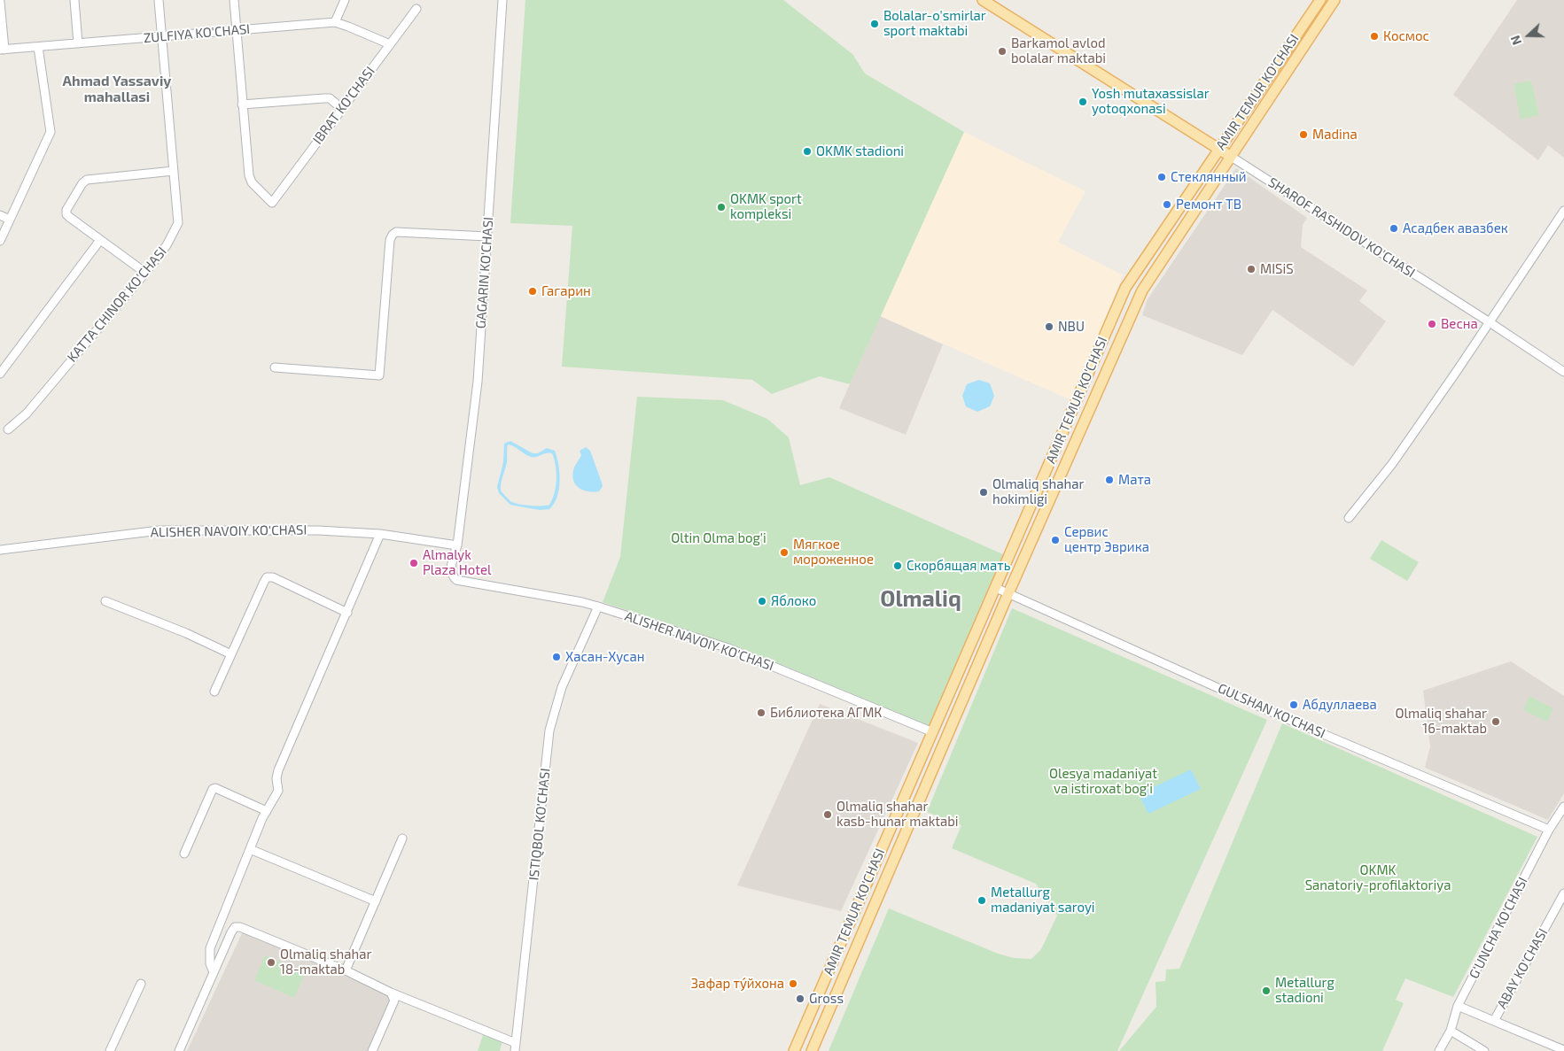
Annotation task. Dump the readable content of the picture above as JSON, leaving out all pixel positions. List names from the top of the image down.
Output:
{
  "streets": {
    "main road": ["AMIR TEMUR KO'CHASI", "SHAROF RASHIDOV KO'CHASI"],
    "street": [
      "ZULFIYA KO'CHASI",
      "IBRAT KO'CHASI",
      "GAGARIN KO'CHASI",
      "KATTA CHINOR KO'CHASI",
      "ALISHER NAVOIY KO'CHASI",
      "GULSHAN KO'CHASI",
      "ISTIQBOL KO'CHASI",
      "G‘UNCHA KO'CHASI",
      "ABAY KO'CHASI"
    ]
  },
  "crossings": [
    ["ZULFIYA KO'CHASI", "IBRAT KO'CHASI"],
    ["ZULFIYA KO'CHASI", "KATTA CHINOR KO'CHASI"],
    ["AMIR TEMUR KO'CHASI", "SHAROF RASHIDOV KO'CHASI"],
    ["AMIR TEMUR KO'CHASI", "ALISHER NAVOIY KO'CHASI"],
    ["AMIR TEMUR KO'CHASI", "GULSHAN KO'CHASI"],
    ["GAGARIN KO'CHASI", "ALISHER NAVOIY KO'CHASI"],
    ["ALISHER NAVOIY KO'CHASI", "ISTIQBOL KO'CHASI"],
    ["GULSHAN KO'CHASI", "G‘UNCHA KO'CHASI"]
  ],
  "districts": ["Ahmad Yassaviy mahallasi", "Olmaliq"],
  "parks": ["Oltin Olma bog'i", "Olesya madaniyat va istiroxat bog'i", "OKMK Sanatoriy-profilaktoriya"],
  "places": [
    "Bolalar-o'smirlar sport maktabi",
    "Космос",
    "Barkamol avlod bolalar maktabi",
    "Yosh mutaxassislar yotoqxonasi",
    "Madina",
    "OKMK stadioni",
    "Стеклянный",
    "Ремонт ТВ",
    "OKMK sport kompleksi",
    "Асадбек авазбек",
    "MISiS",
    "Гагарин",
    "Весна",
    "NBU",
    "Мата",
    "Olmaliq shahar hokimligi",
    "Сервис центр Эврика",
    "Мягкое мороженное",
    "Almalyk Plaza Hotel",
    "Скорбящая мать",
    "Яблоко",
    "Хасан-Хусан",
    "Абдуллаева",
    "Библиотека АГМК",
    "Olmaliq shahar 16-maktab",
    "Olmaliq shahar kasb-hunar maktabi",
    "Metallurg madaniyat saroyi",
    "Olmaliq shahar 18-maktab",
    "Зафар тýйхона",
    "Metallurg stadioni",
    "Gross"
  ],
  "north": "left"
}
